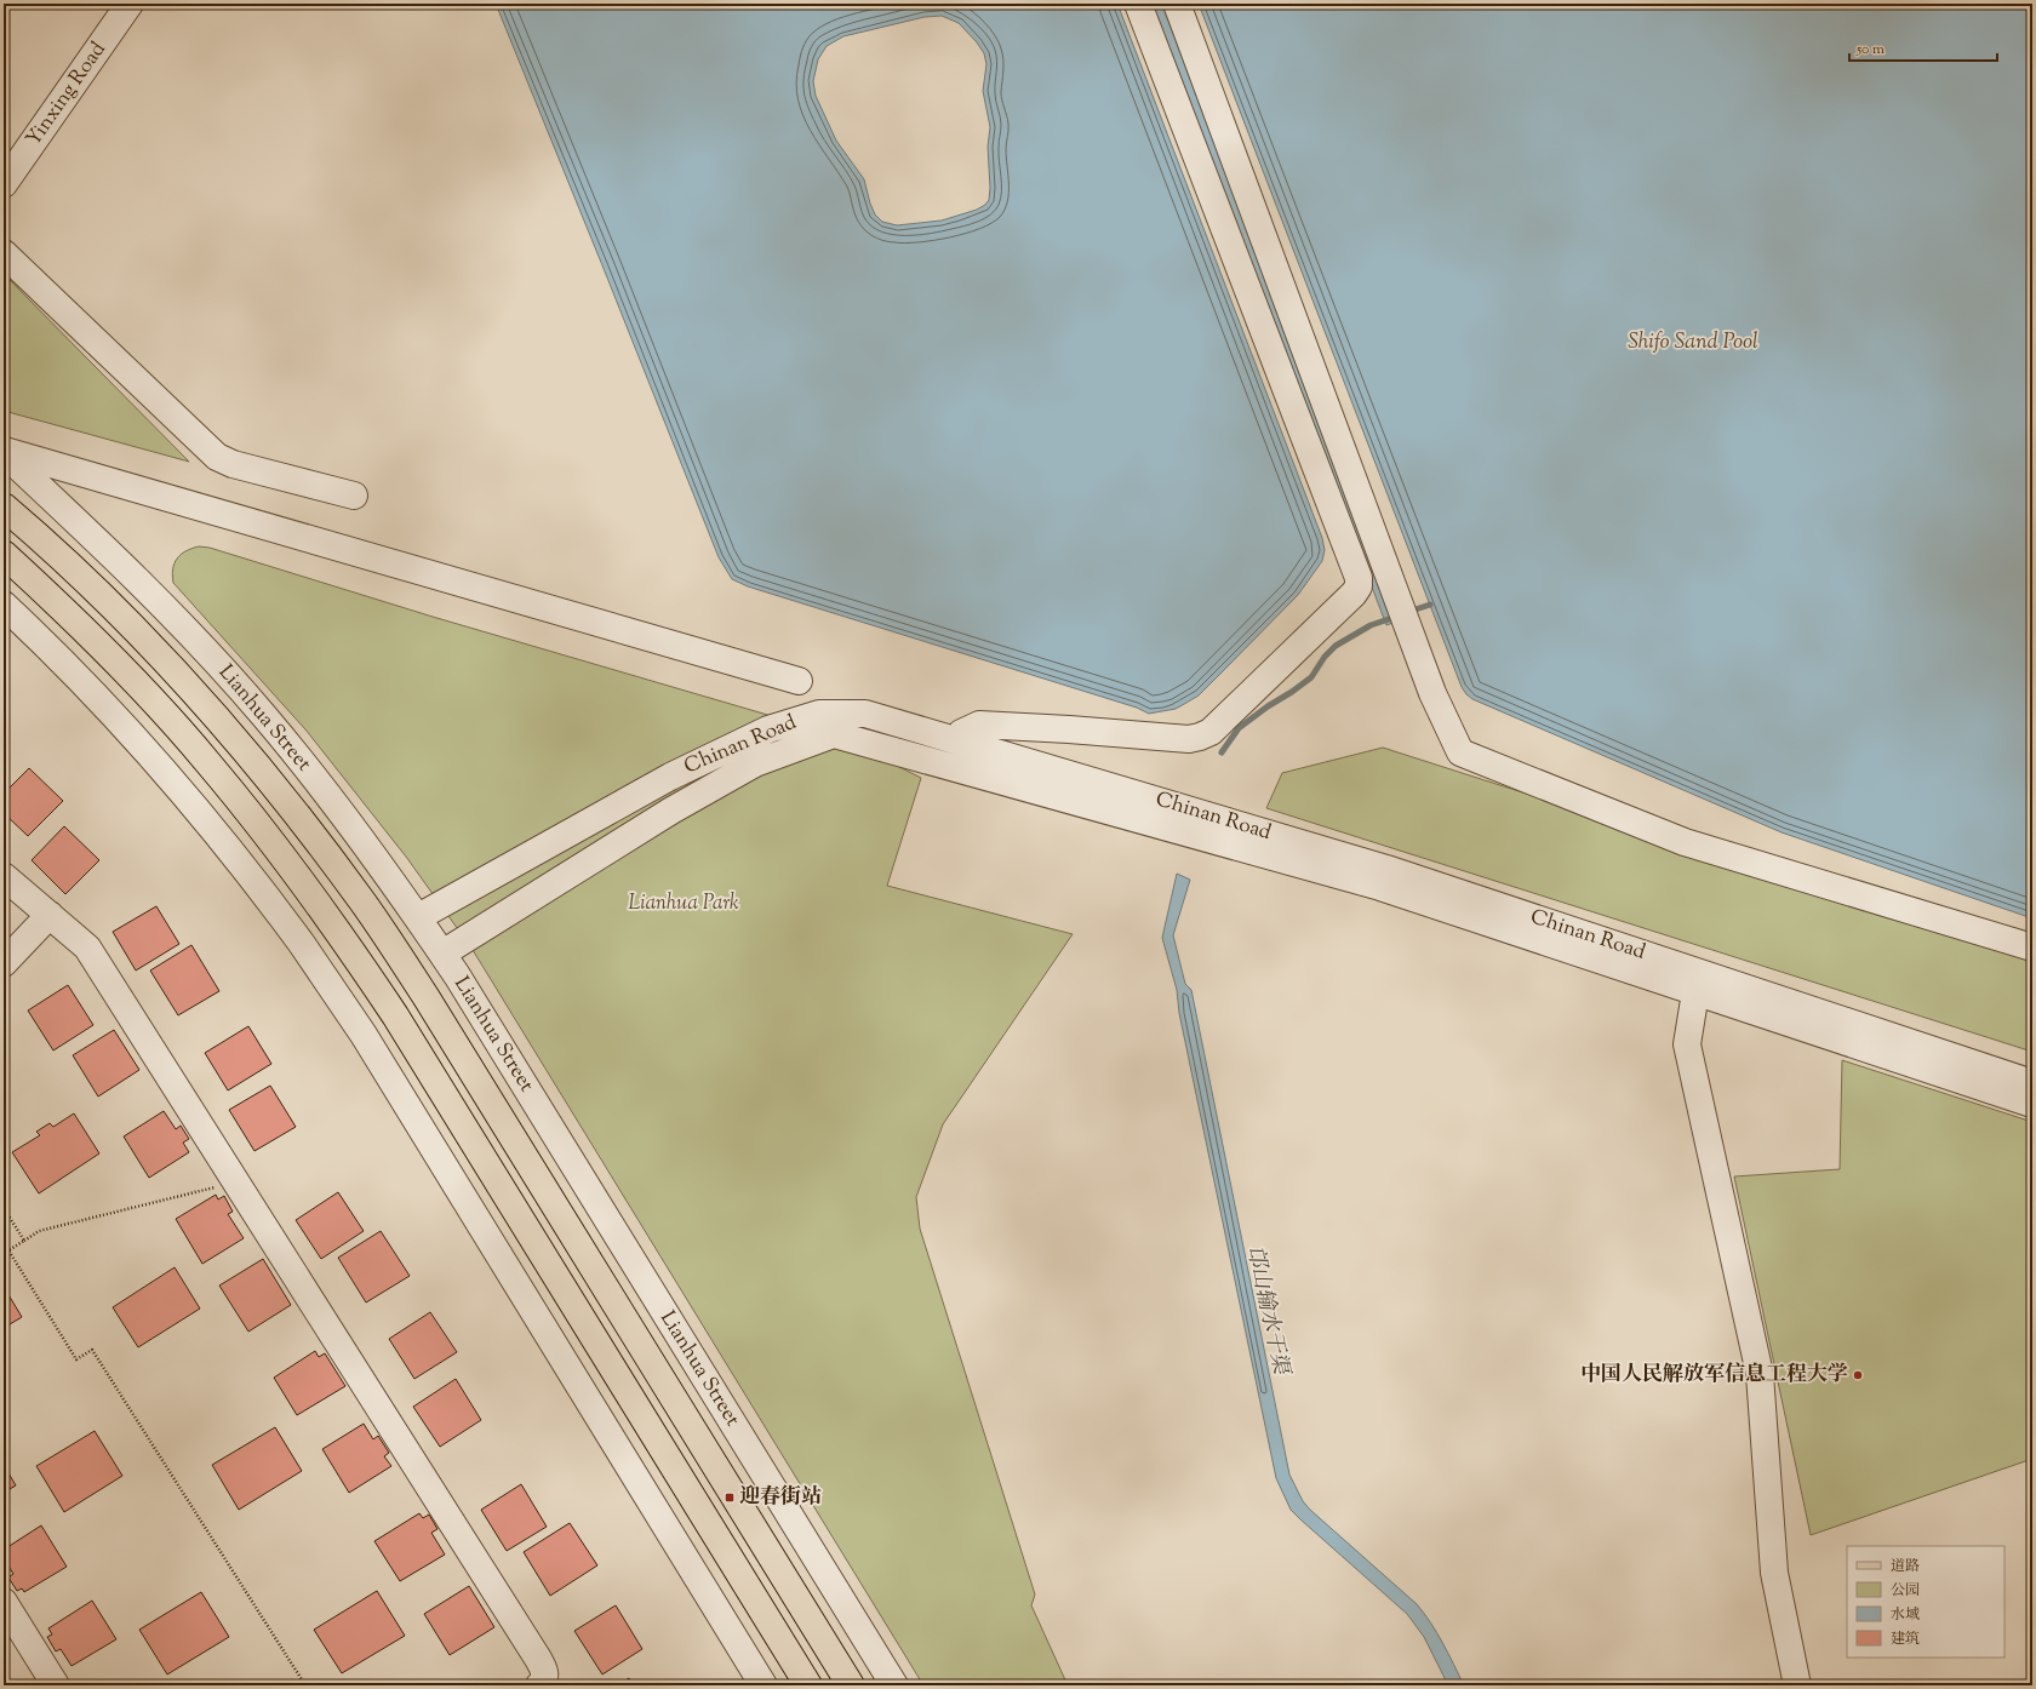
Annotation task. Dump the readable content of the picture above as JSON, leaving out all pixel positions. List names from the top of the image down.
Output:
{
  "streets": {
    "main road": ["Lianhua Street"],
    "street": ["Yinxing Road", "Chinan Road"]
  },
  "crossings": [
    ["Lianhua Street", "Chinan Road"]
  ],
  "water": ["Shifo Sand Pool", "邙山输水干渠"],
  "parks": ["Lianhua Park"],
  "places": {
    "other": ["中国人民解放军信息工程大学"],
    "transit": ["迎春街站"]
  },
  "legend": [
    "道路",
    "公园",
    "水域",
    "建筑"
  ],
  "scale_bar": "50 m"
}
